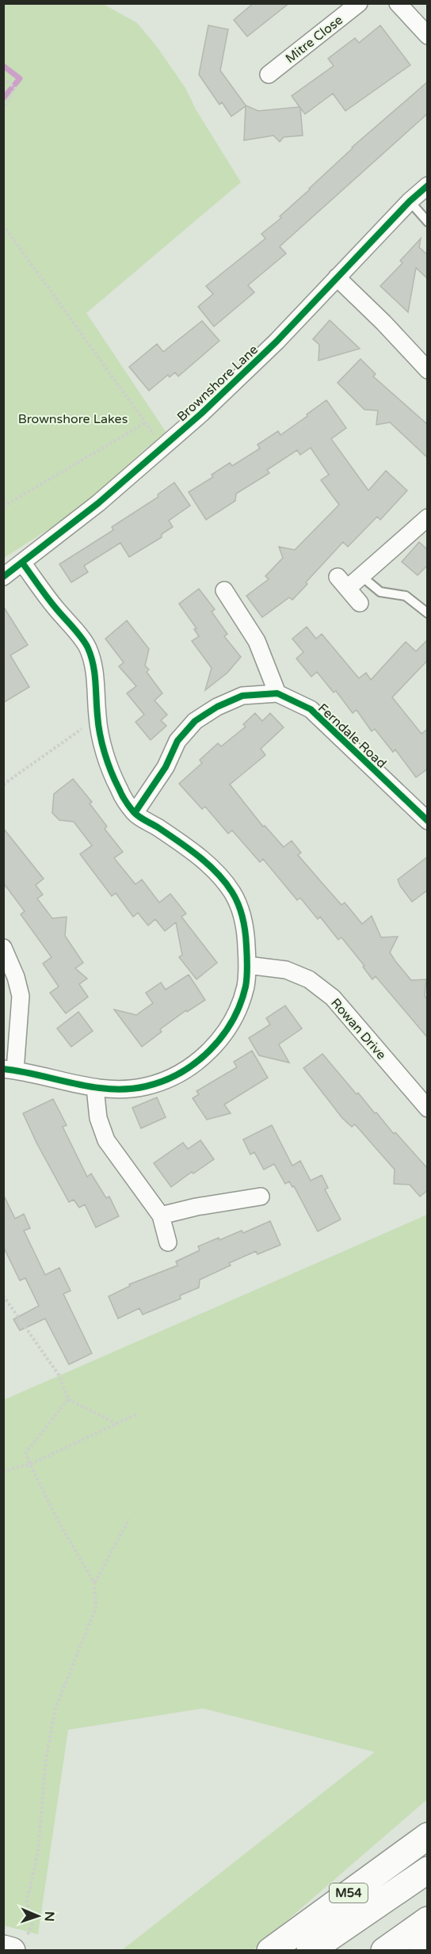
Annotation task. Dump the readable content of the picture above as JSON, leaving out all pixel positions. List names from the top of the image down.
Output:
{
  "streets": {
    "main road": ["M54"],
    "street": [
      "Mitre Close",
      "Brownshore Lane",
      "Ferndale Road",
      "Rowan Drive"
    ]
  },
  "parks": ["Brownshore Lakes"],
  "north": "right"
}
